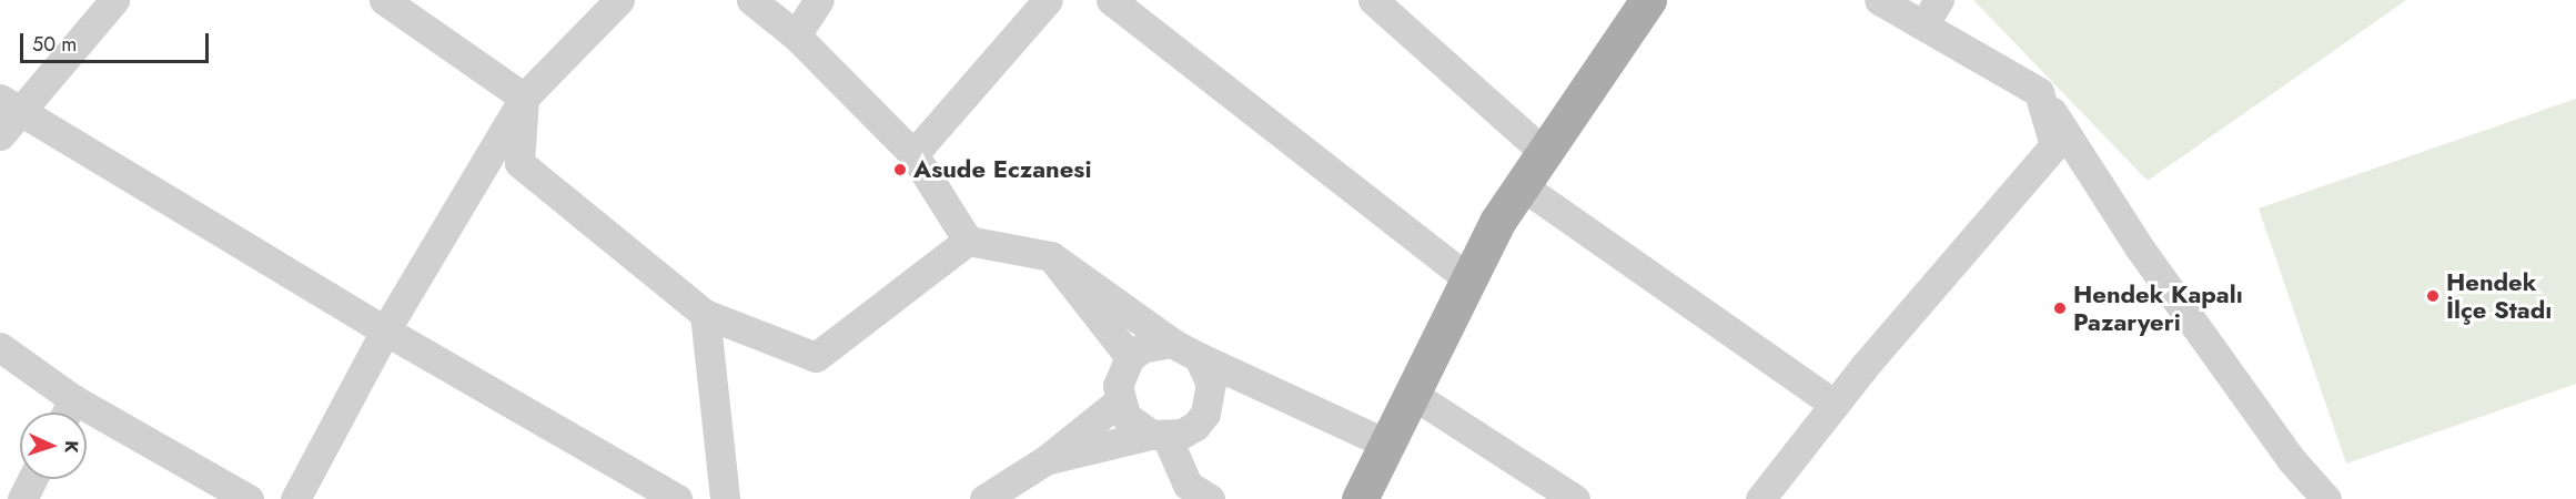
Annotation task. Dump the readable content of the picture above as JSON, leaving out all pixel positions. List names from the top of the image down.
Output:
{
  "places": ["Asude Eczanesi", "Hendek İlçe Stadı", "Hendek Kapalı Pazaryeri"],
  "scale_bar": "50 m",
  "north": "right"
}
